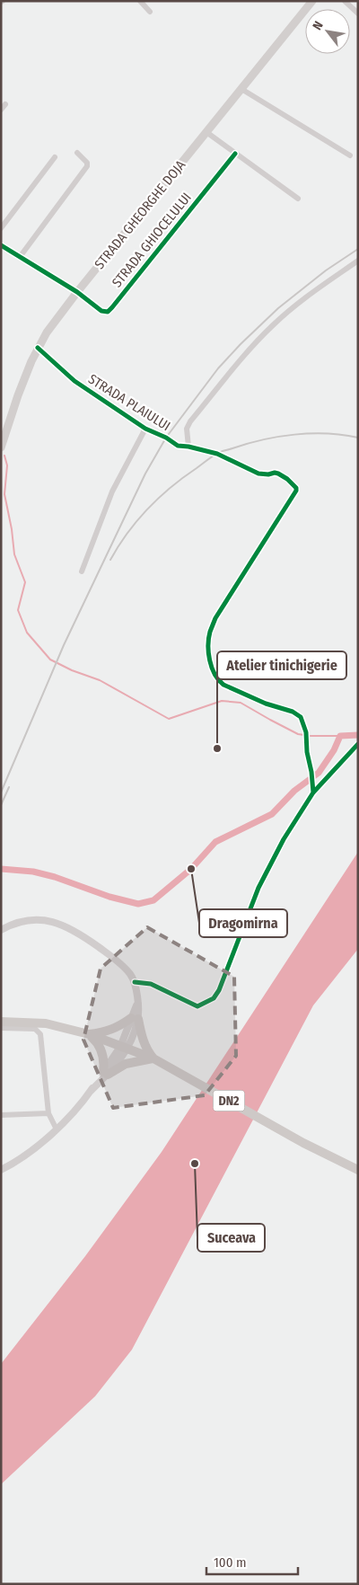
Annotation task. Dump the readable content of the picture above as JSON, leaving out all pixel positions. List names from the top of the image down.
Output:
{
  "streets": {
    "main road": ["STRADA GHEORGHE DOJA", "DN2"],
    "street": ["STRADA GHIOCELULUI", "STRADA PLAIULUI"]
  },
  "crossings": [
    ["STRADA GHEORGHE DOJA", "STRADA GHIOCELULUI"],
    ["STRADA GHEORGHE DOJA", "STRADA PLAIULUI"]
  ],
  "places": ["Atelier tinichigerie", "Dragomirna", "Suceava"],
  "scale_bar": "100 m",
  "north": "top left"
}
